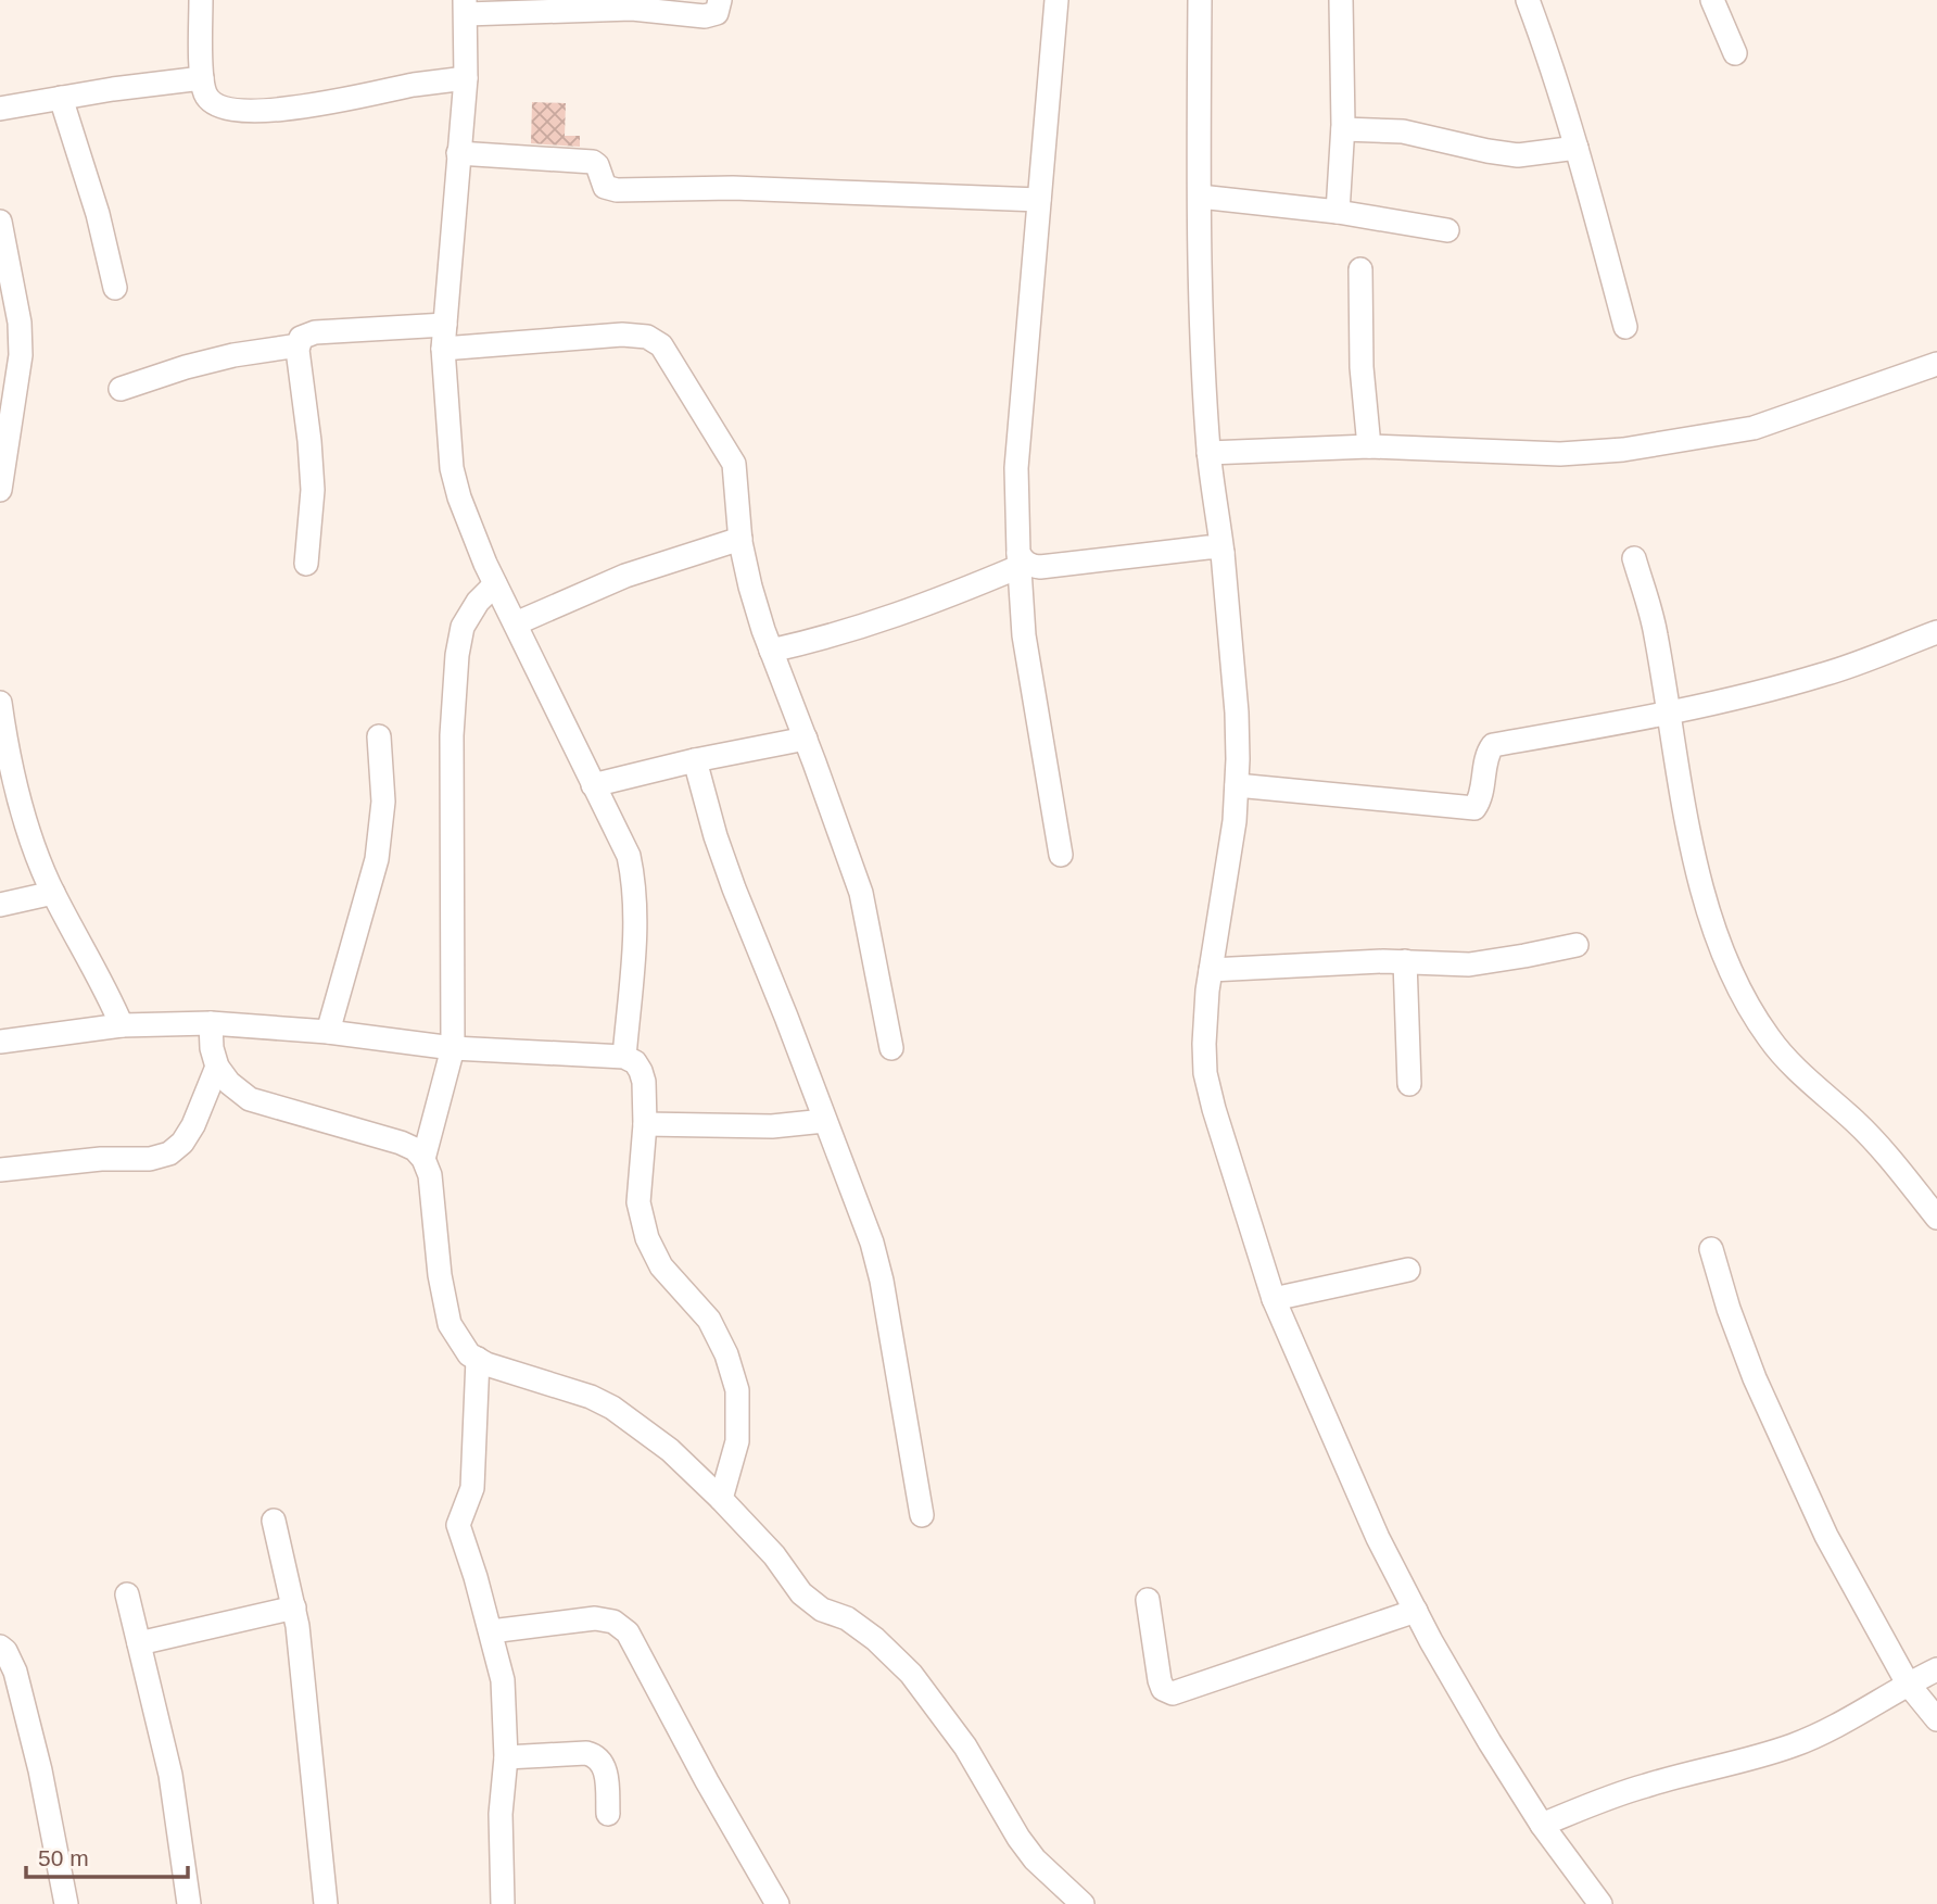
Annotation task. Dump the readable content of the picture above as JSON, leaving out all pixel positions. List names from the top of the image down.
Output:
{
  "scale_bar": "50 m"
}
